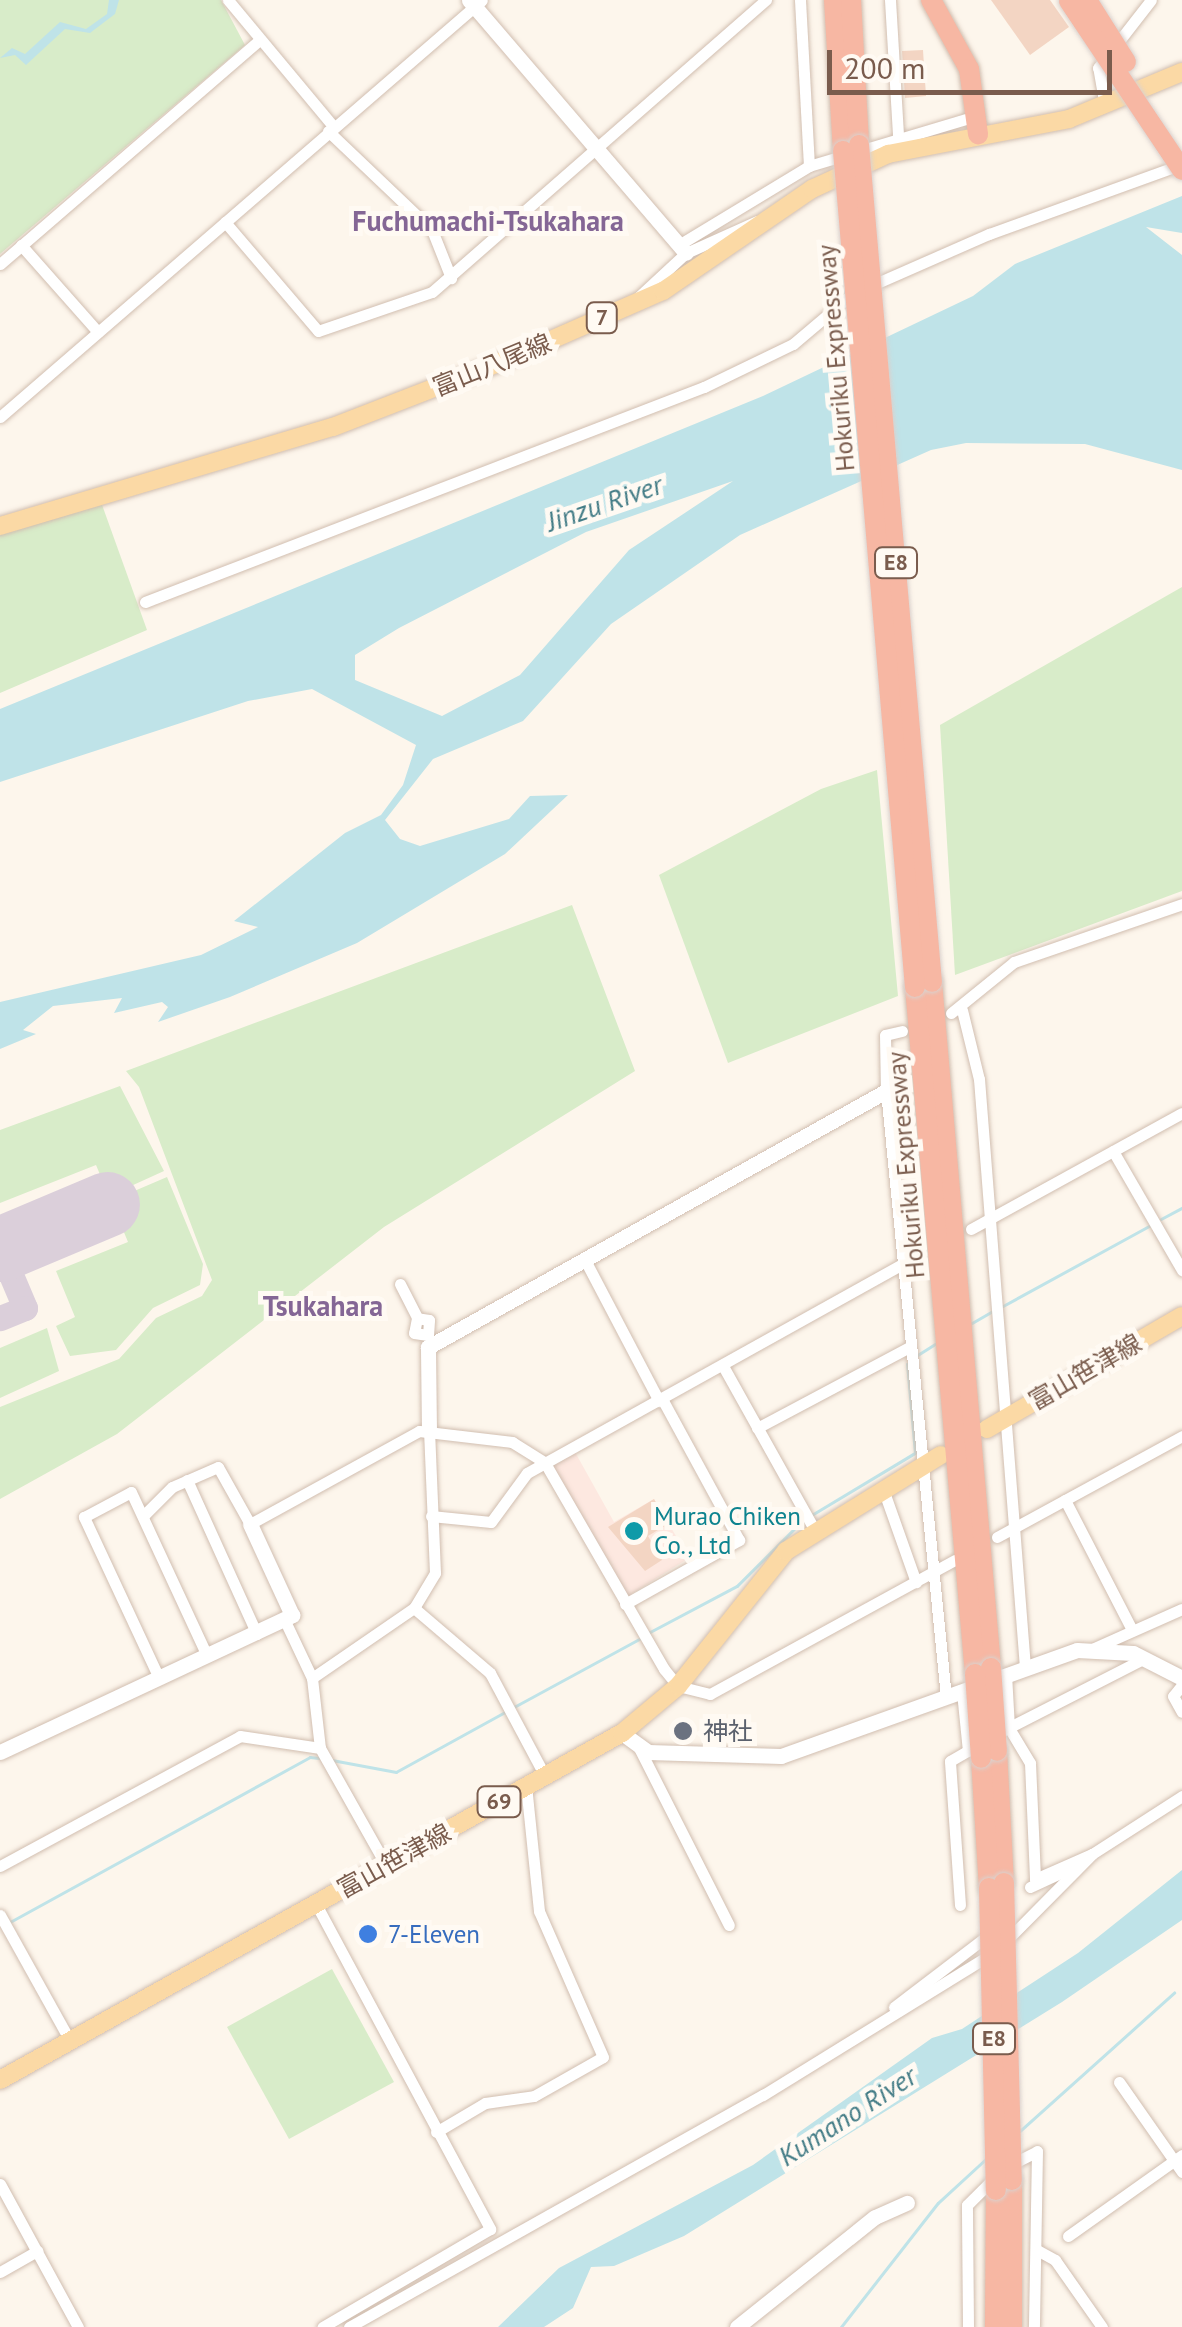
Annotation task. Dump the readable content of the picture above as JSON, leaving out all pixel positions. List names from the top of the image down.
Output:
{
  "streets": {
    "highway": ["Hokuriku Expressway", "E8"],
    "main road": [
      "7",
      "富山八尾線",
      "富山笹津線",
      "69"
    ]
  },
  "districts": ["Fuchumachi-Tsukahara", "Tsukahara"],
  "water": ["Jinzu River", "Kumano River"],
  "places": ["Murao Chiken Co., Ltd", "神社", "7-Eleven"],
  "scale_bar": "200 m"
}
